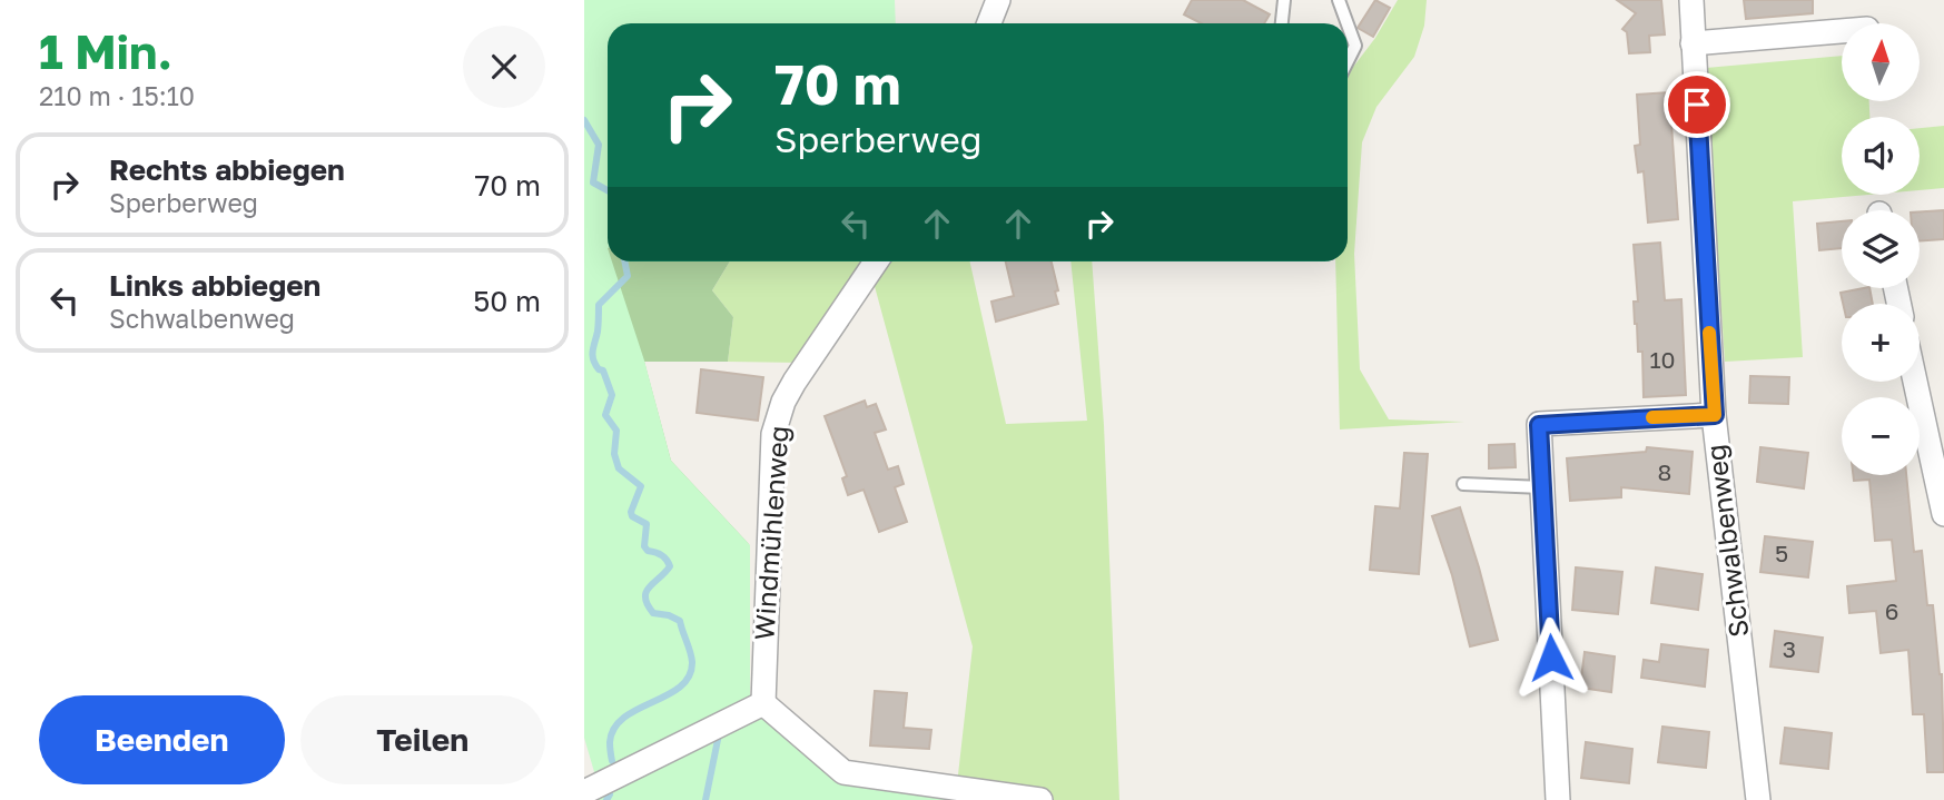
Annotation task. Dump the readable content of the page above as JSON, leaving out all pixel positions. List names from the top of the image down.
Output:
{
  "streets": {
    "street": ["Windmühlenweg", "Schwalbenweg"]
  },
  "house_numbers": [
    "10",
    "8",
    "5",
    "6",
    "3"
  ],
  "north": "top",
  "page": {
    "heading": ["1 Min.", "210 m · 15:10"],
    "map_buttons": ["+", "−"],
    "turn": ["70 m", "Sperberweg"],
    "list": [
      {
        "name": "Rechts abbiegen",
        "note": "Sperberweg",
        "value": "70 m"
      },
      {
        "name": "Links abbiegen",
        "note": "Schwalbenweg",
        "value": "50 m"
      }
    ],
    "buttons": ["Beenden", "Teilen"]
  }
}
